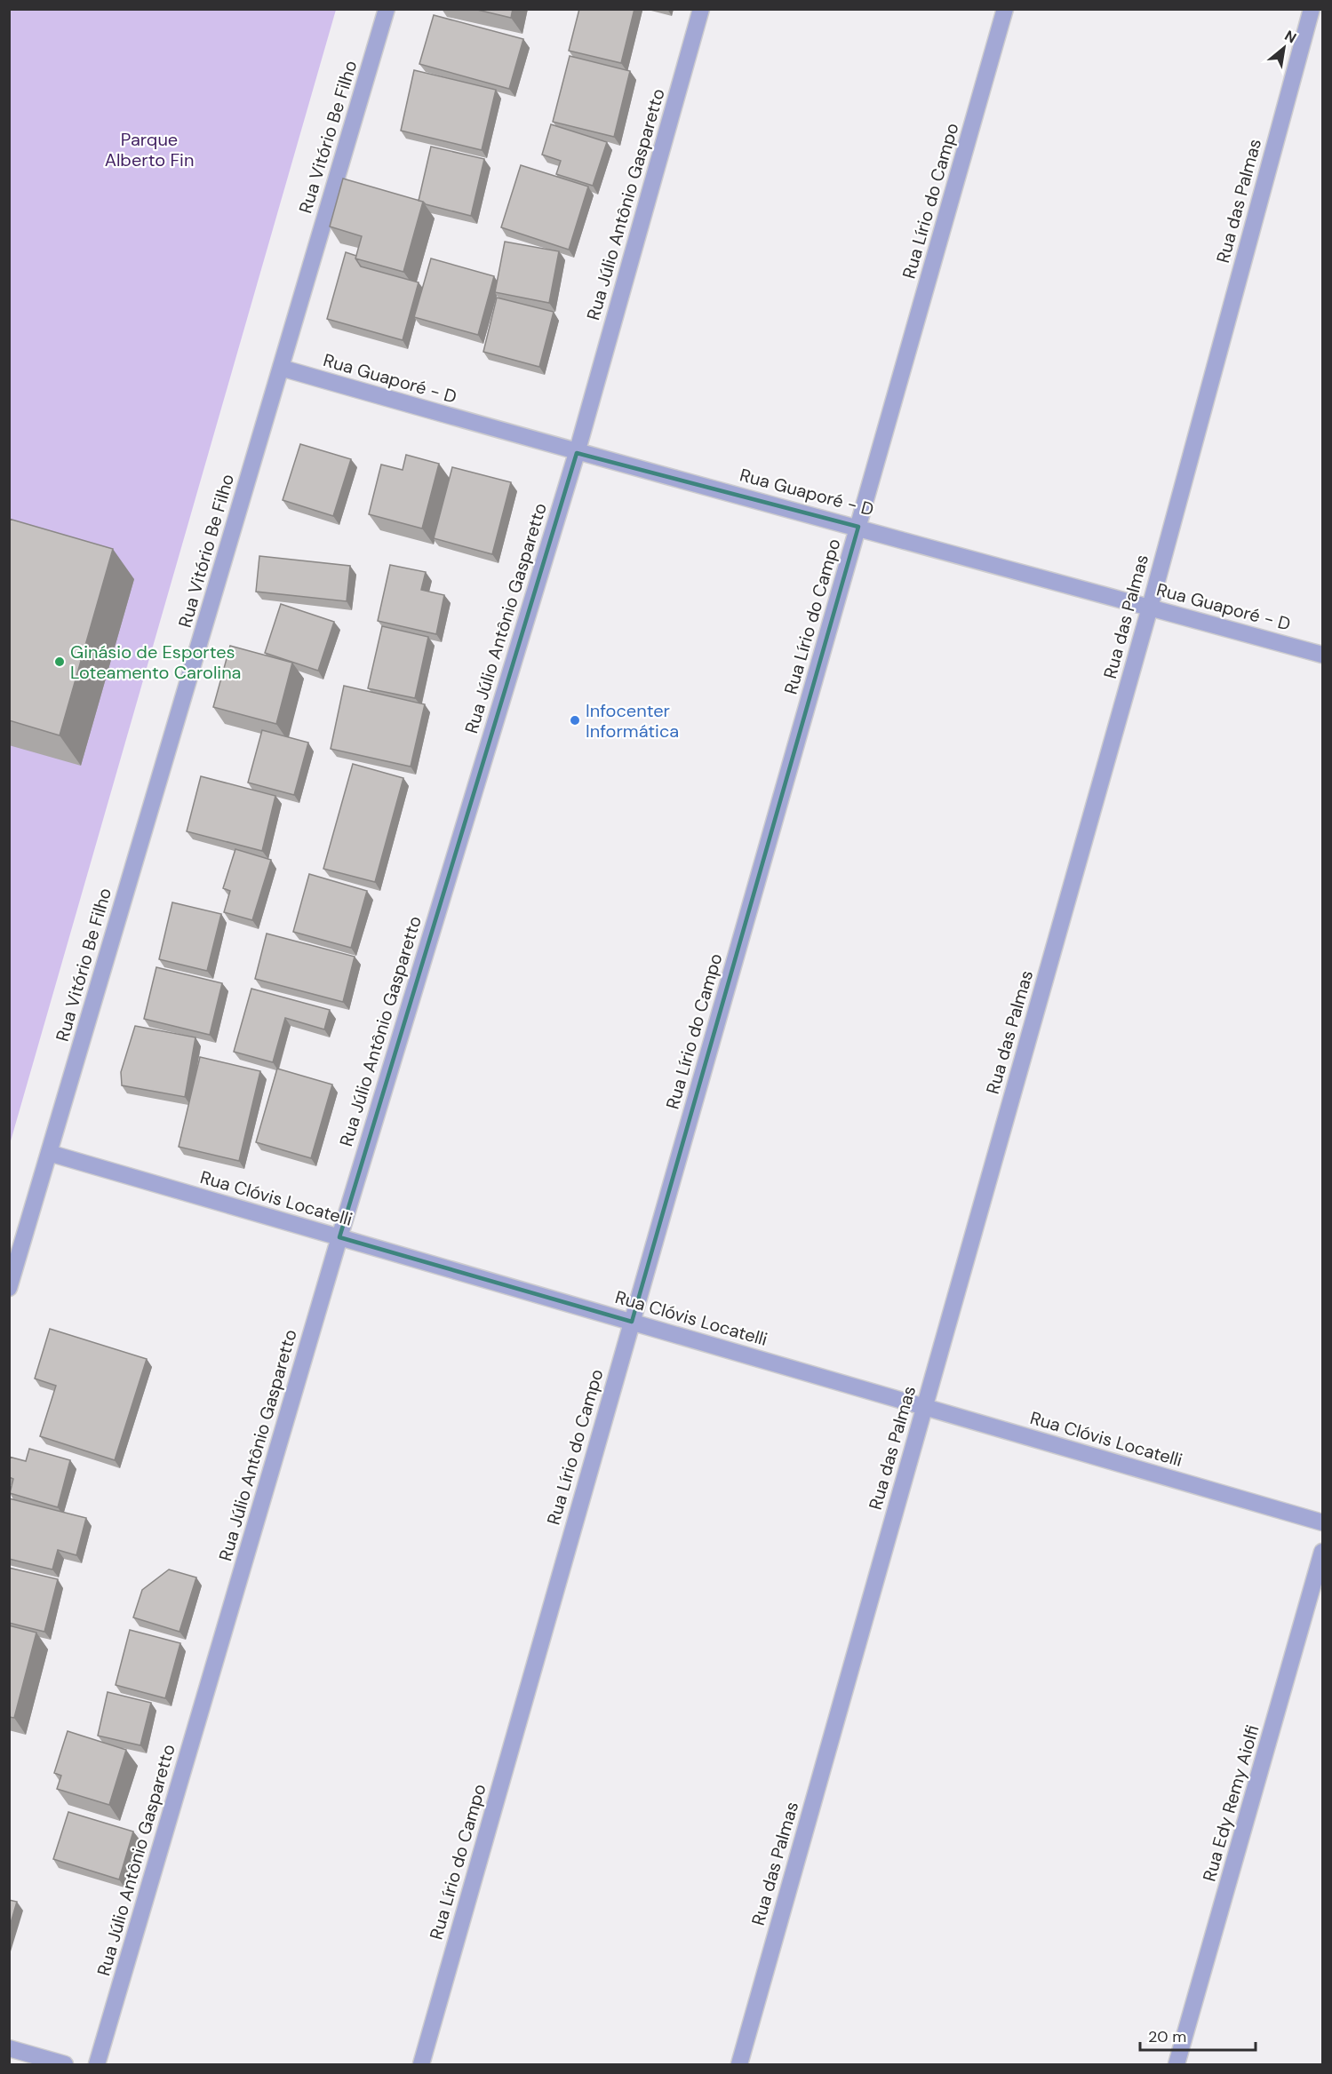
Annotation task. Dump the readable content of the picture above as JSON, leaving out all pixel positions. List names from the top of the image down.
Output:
{
  "streets": {
    "street": [
      "Rua Vitório Be Filho",
      "Rua Lírio do Campo",
      "Rua das Palmas",
      "Rua Júlio Antônio Gasparetto",
      "Rua Guaporé - D",
      "Rua Clóvis Locatelli",
      "Rua Edy Remy Aiolfi"
    ]
  },
  "crossings": [
    ["Rua Vitório Be Filho", "Rua Guaporé - D"],
    ["Rua Vitório Be Filho", "Rua Clóvis Locatelli"],
    ["Rua Lírio do Campo", "Rua Guaporé - D"],
    ["Rua Lírio do Campo", "Rua Clóvis Locatelli"],
    ["Rua das Palmas", "Rua Guaporé - D"],
    ["Rua das Palmas", "Rua Clóvis Locatelli"],
    ["Rua Júlio Antônio Gasparetto", "Rua Guaporé - D"],
    ["Rua Júlio Antônio Gasparetto", "Rua Clóvis Locatelli"]
  ],
  "parks": ["Parque Alberto Fin"],
  "places": ["Ginásio de Esportes Loteamento Carolina", "Infocenter Informática"],
  "scale_bar": "20 m",
  "north": "top right"
}
